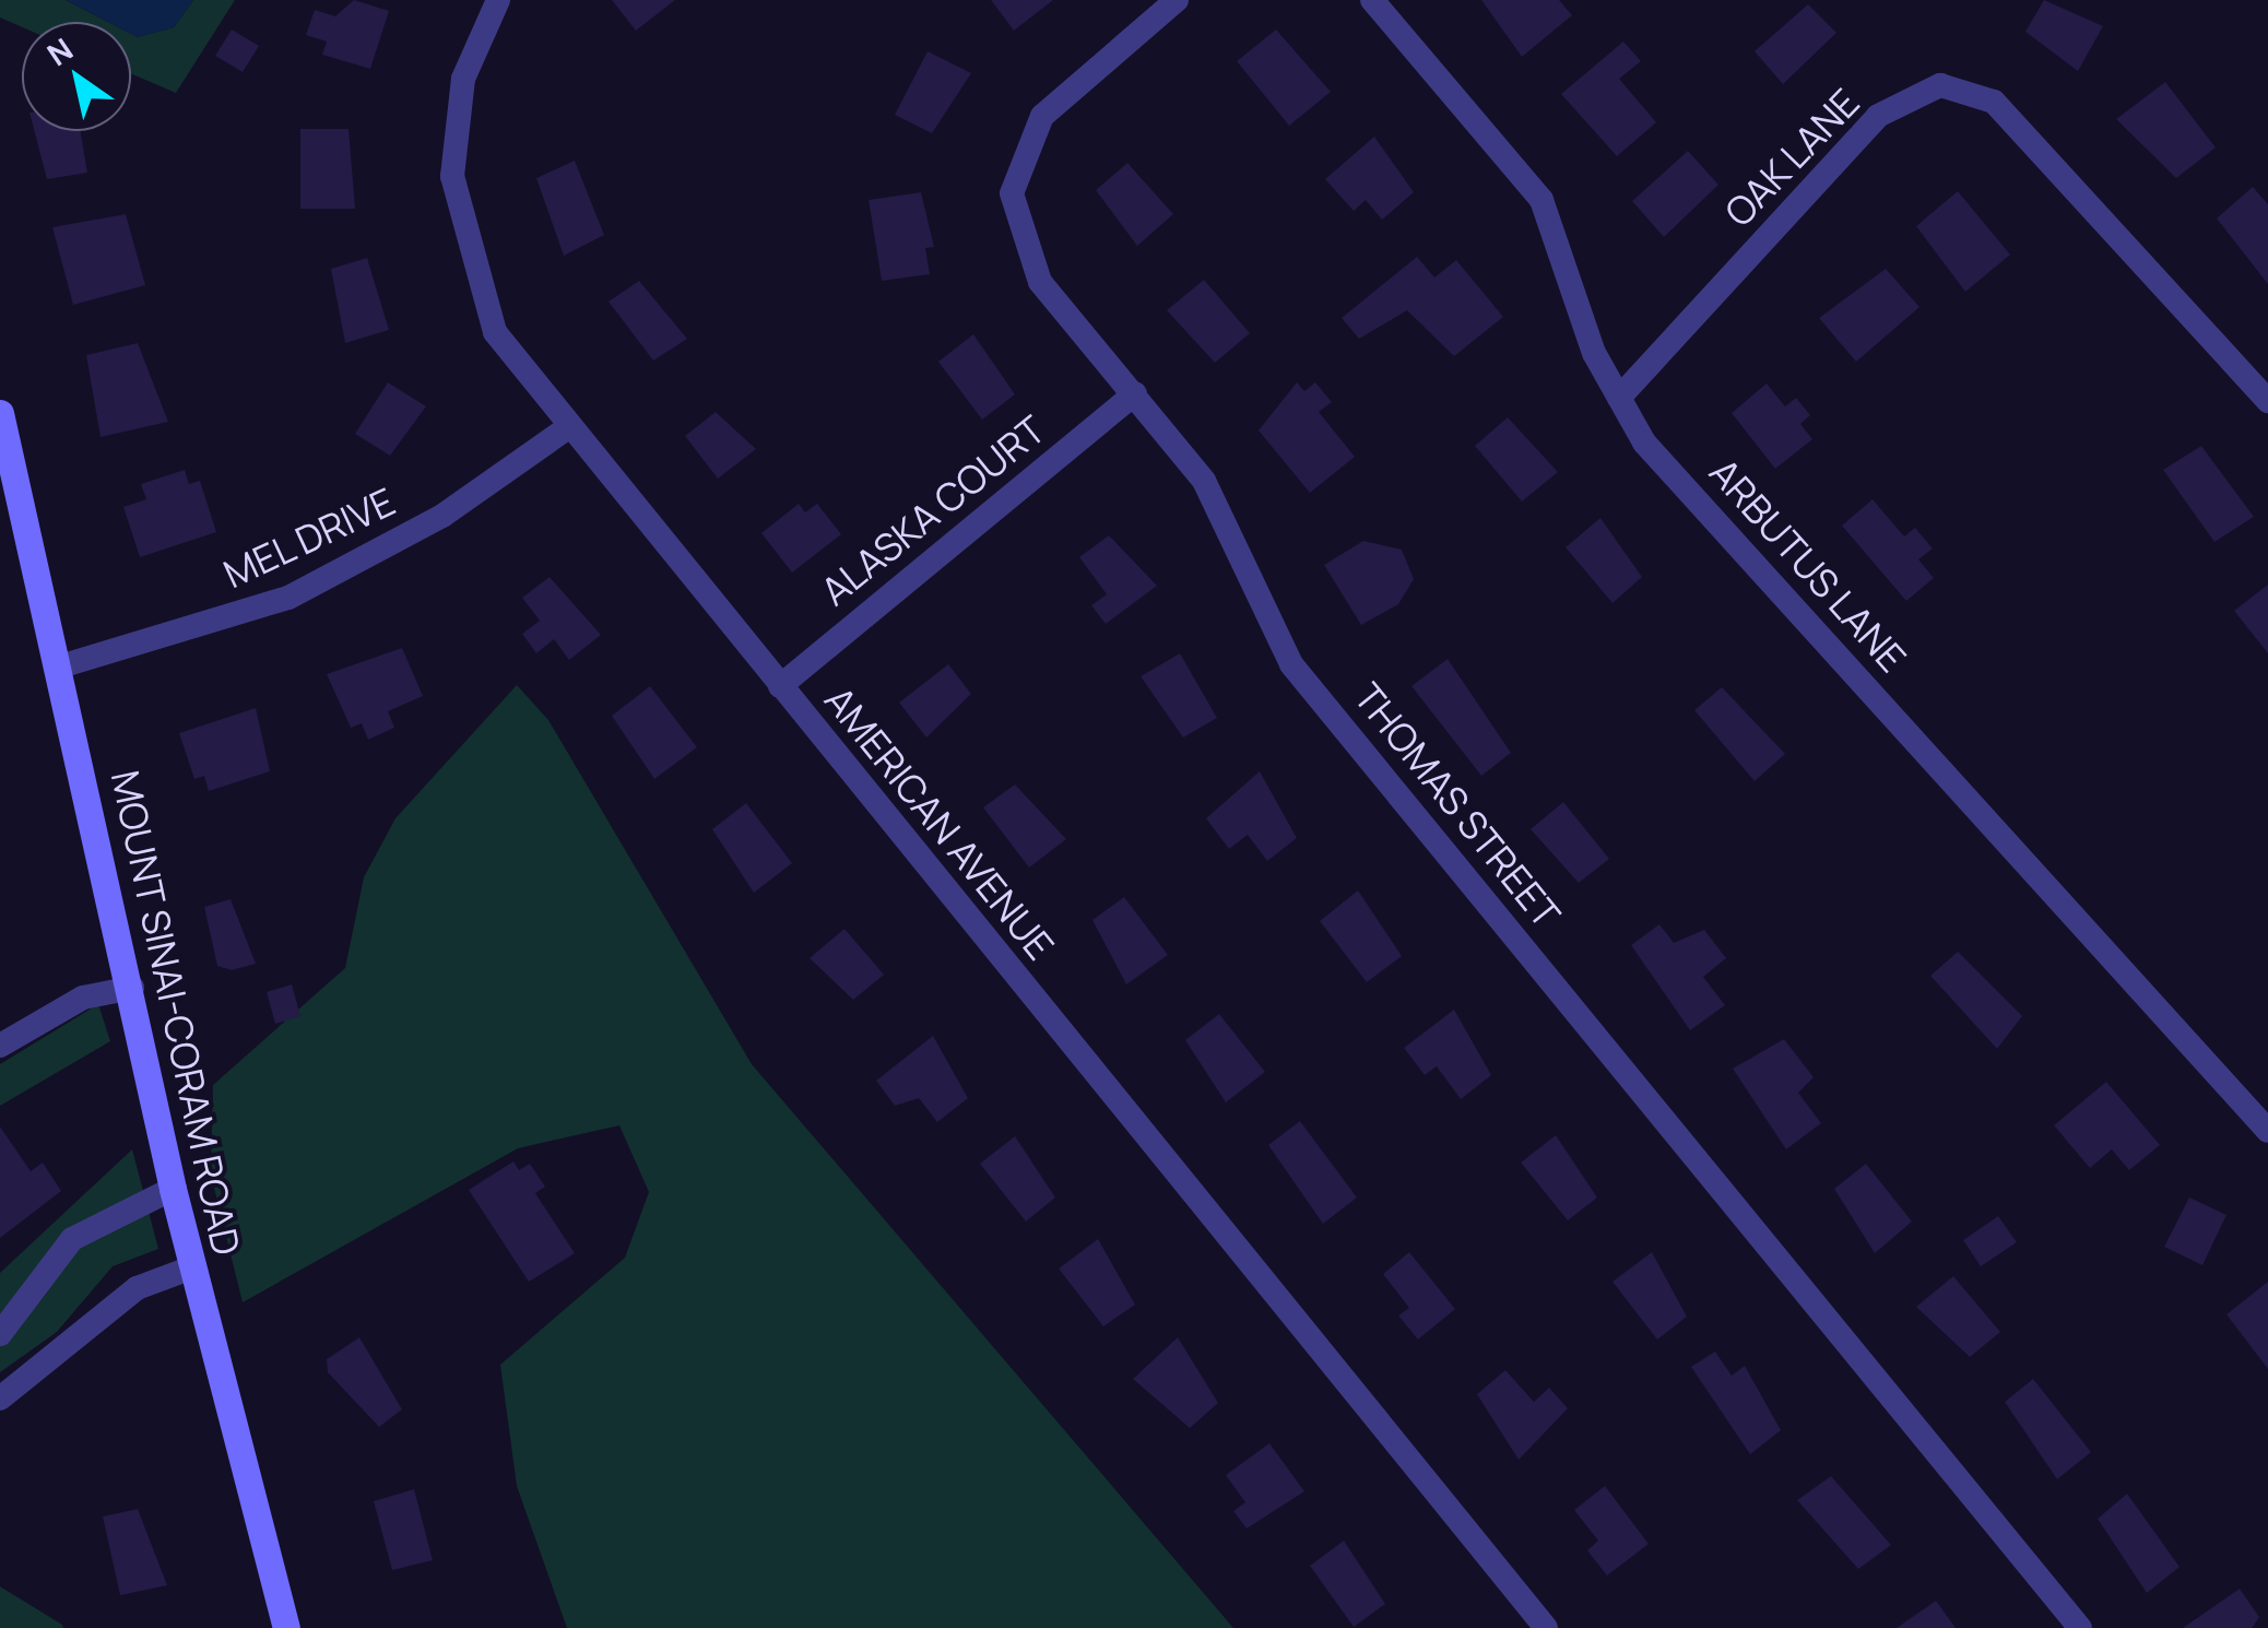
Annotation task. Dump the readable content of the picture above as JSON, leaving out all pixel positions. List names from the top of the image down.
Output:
{
  "streets": {
    "main road": ["MOUNT SINAI-CORAM ROAD"],
    "street": [
      "OAK LANE",
      "ALASKA COURT",
      "MEL DRIVE",
      "ARBUTUS LANE",
      "THOMAS STREET",
      "AMERICAN AVENUE"
    ]
  },
  "crossings": [
    ["OAK LANE", "ARBUTUS LANE"],
    ["ALASKA COURT", "THOMAS STREET"],
    ["ALASKA COURT", "AMERICAN AVENUE"],
    ["MEL DRIVE", "AMERICAN AVENUE"],
    ["MEL DRIVE", "MOUNT SINAI-CORAM ROAD"]
  ],
  "north": "top left"
}
